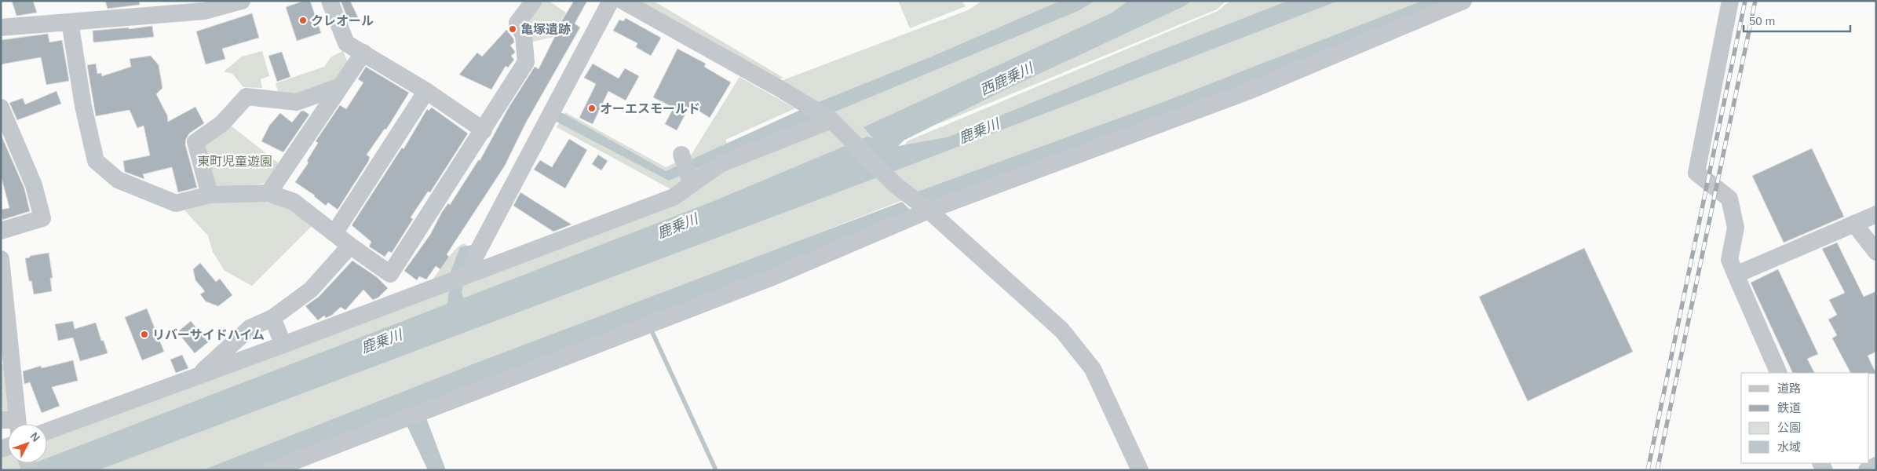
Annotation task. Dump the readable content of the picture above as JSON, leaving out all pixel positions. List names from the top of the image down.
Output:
{
  "water": ["西鹿乗川", "鹿乗川"],
  "parks": ["東町児童遊園"],
  "places": [
    "クレオール",
    "亀塚遺跡",
    "オーエスモールド",
    "リバーサイドハイム"
  ],
  "legend": [
    "道路",
    "鉄道",
    "公園",
    "水域"
  ],
  "scale_bar": "50 m",
  "north": "top right"
}
